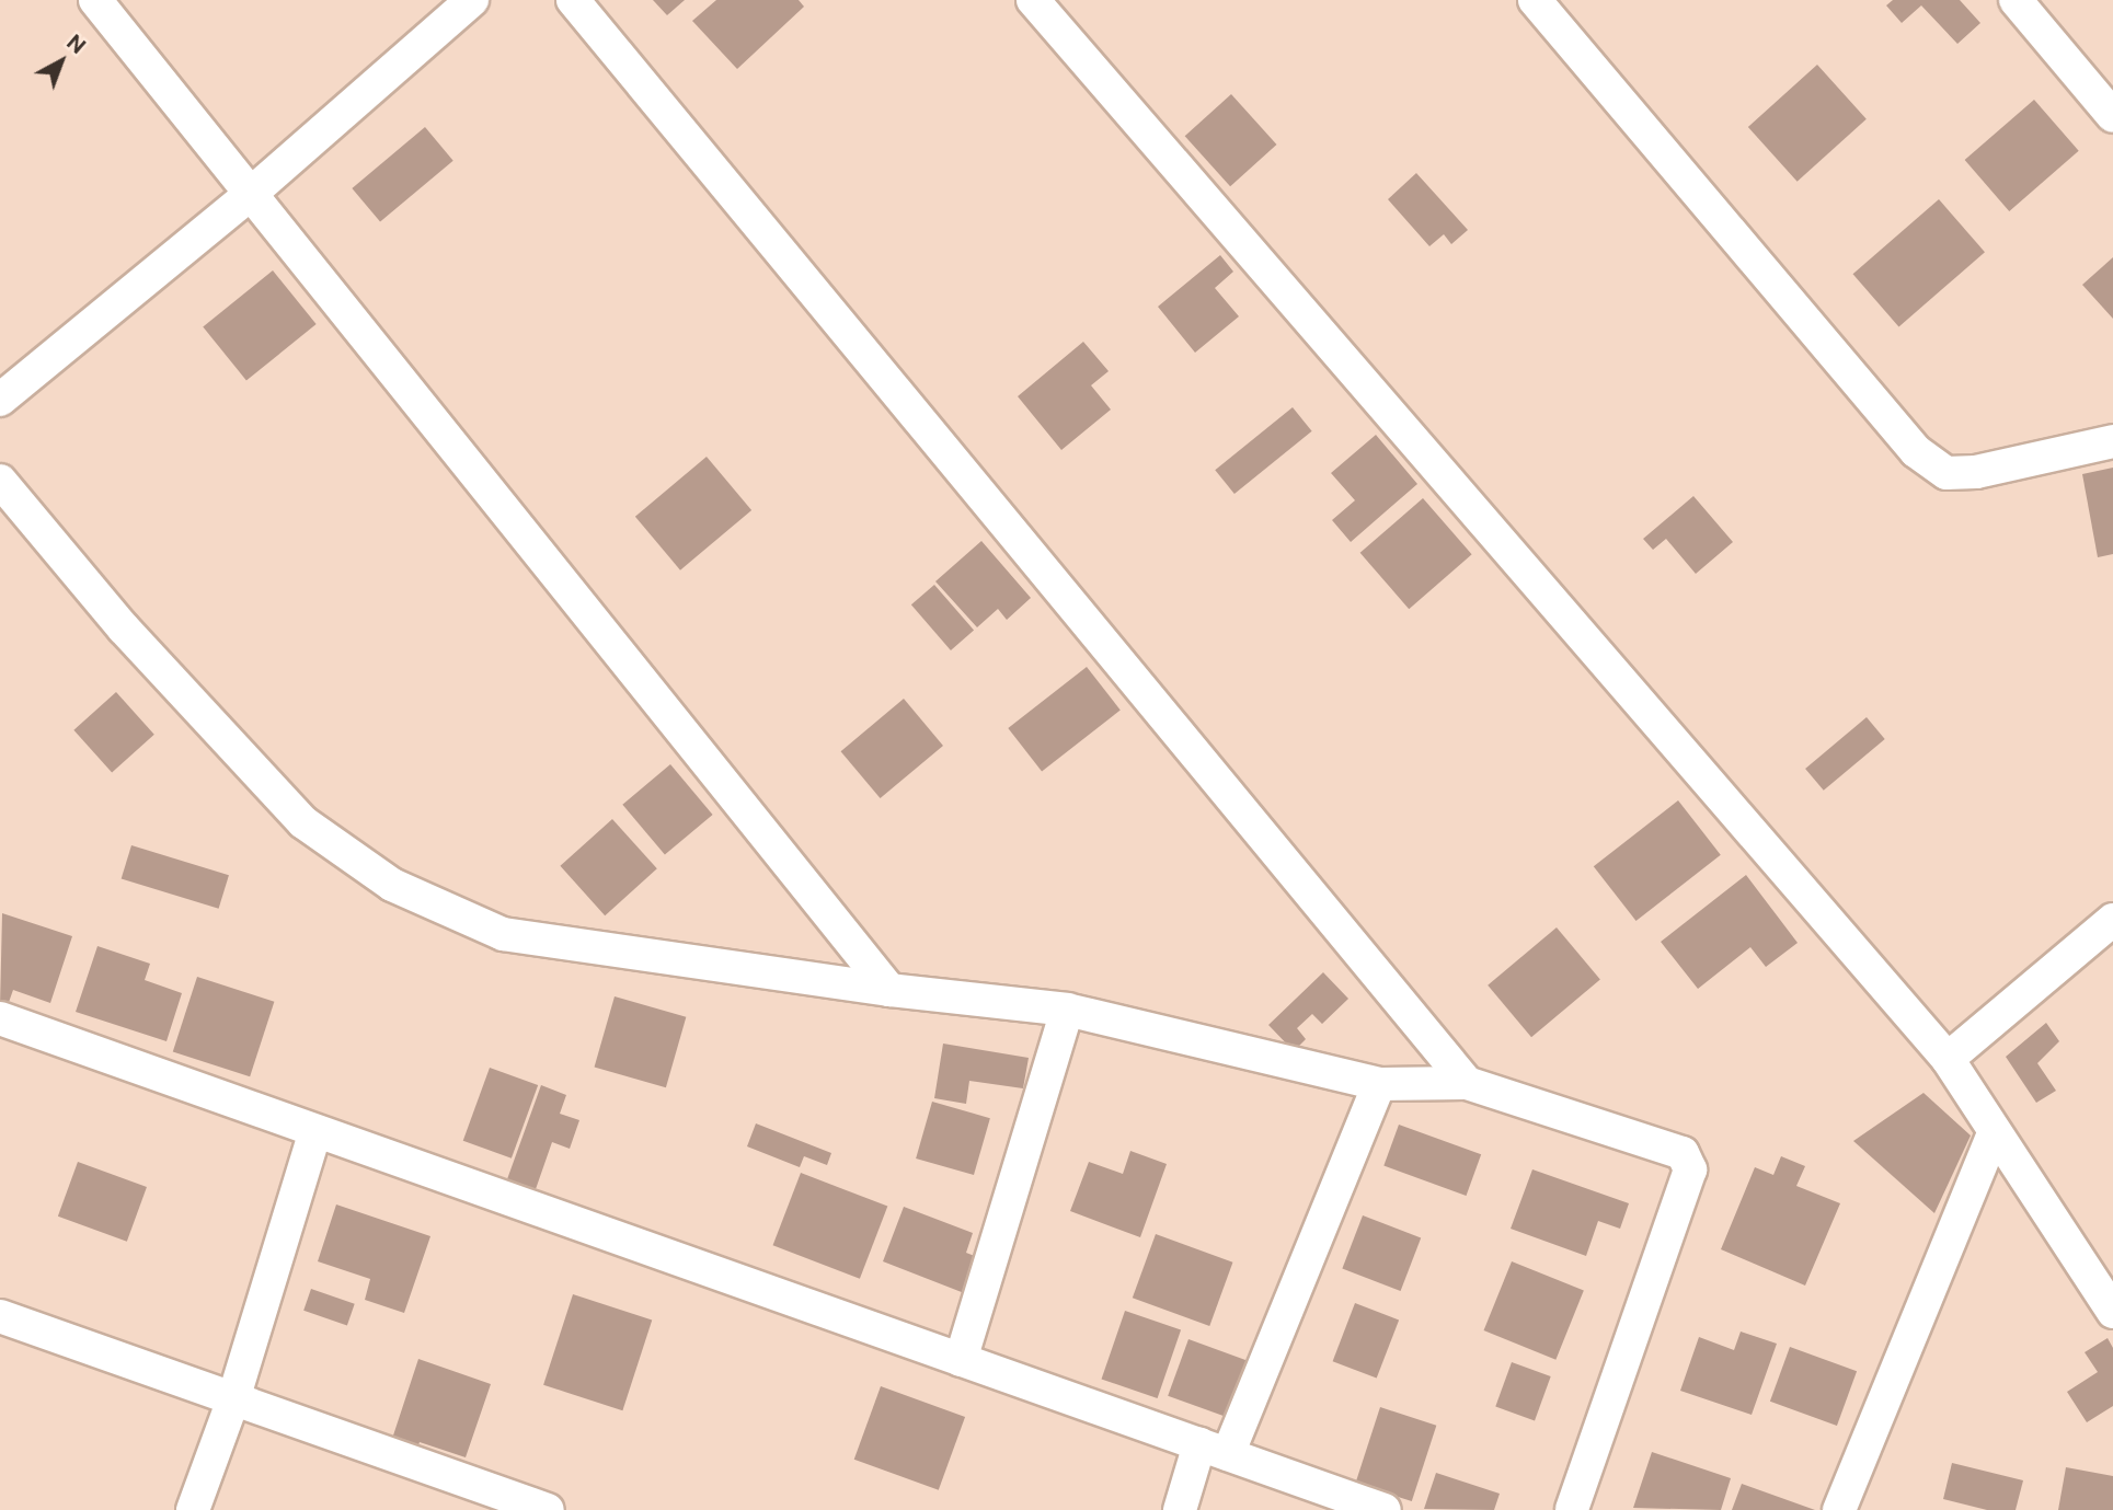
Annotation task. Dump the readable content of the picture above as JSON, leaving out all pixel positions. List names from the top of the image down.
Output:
{
  "north": "top right"
}
